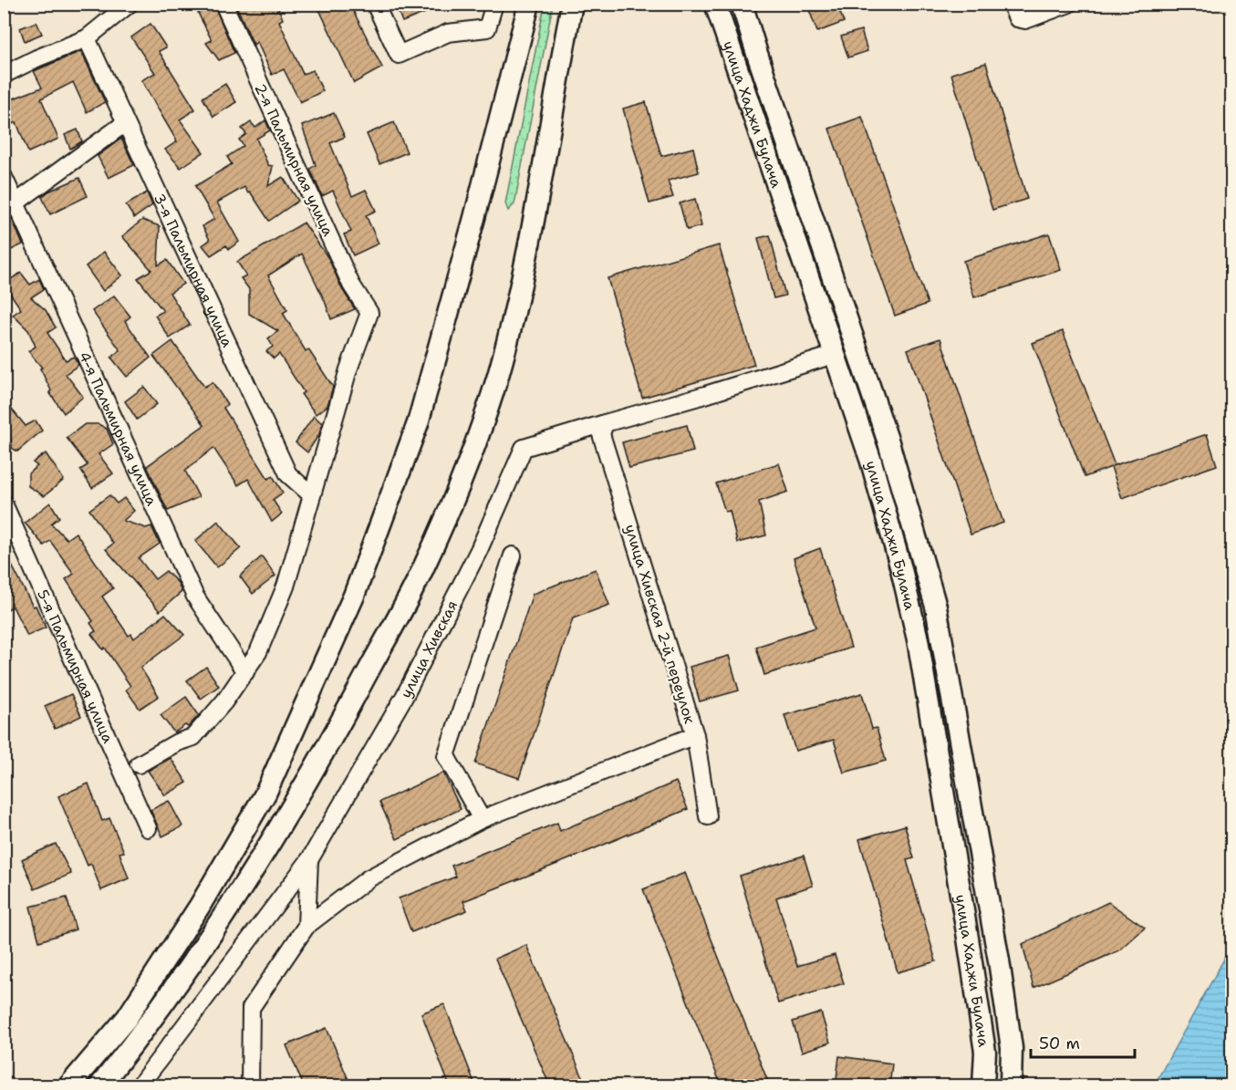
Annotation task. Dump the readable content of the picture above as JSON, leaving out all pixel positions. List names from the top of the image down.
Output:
{
  "streets": {
    "main road": ["улица Хаджи Булача"],
    "street": [
      "2-я Пальмирная улица",
      "3-я Пальмирная улица",
      "4-я Пальмирная улица",
      "улица Хивская 2-й переулок",
      "улица Хивская",
      "5-я Пальмирная улица"
    ]
  },
  "crossings": [
    ["улица Хаджи Булача", "улица Хивская"],
    ["2-я Пальмирная улица", "3-я Пальмирная улица"],
    ["улица Хивская 2-й переулок", "улица Хивская"]
  ],
  "scale_bar": "50 m"
}
